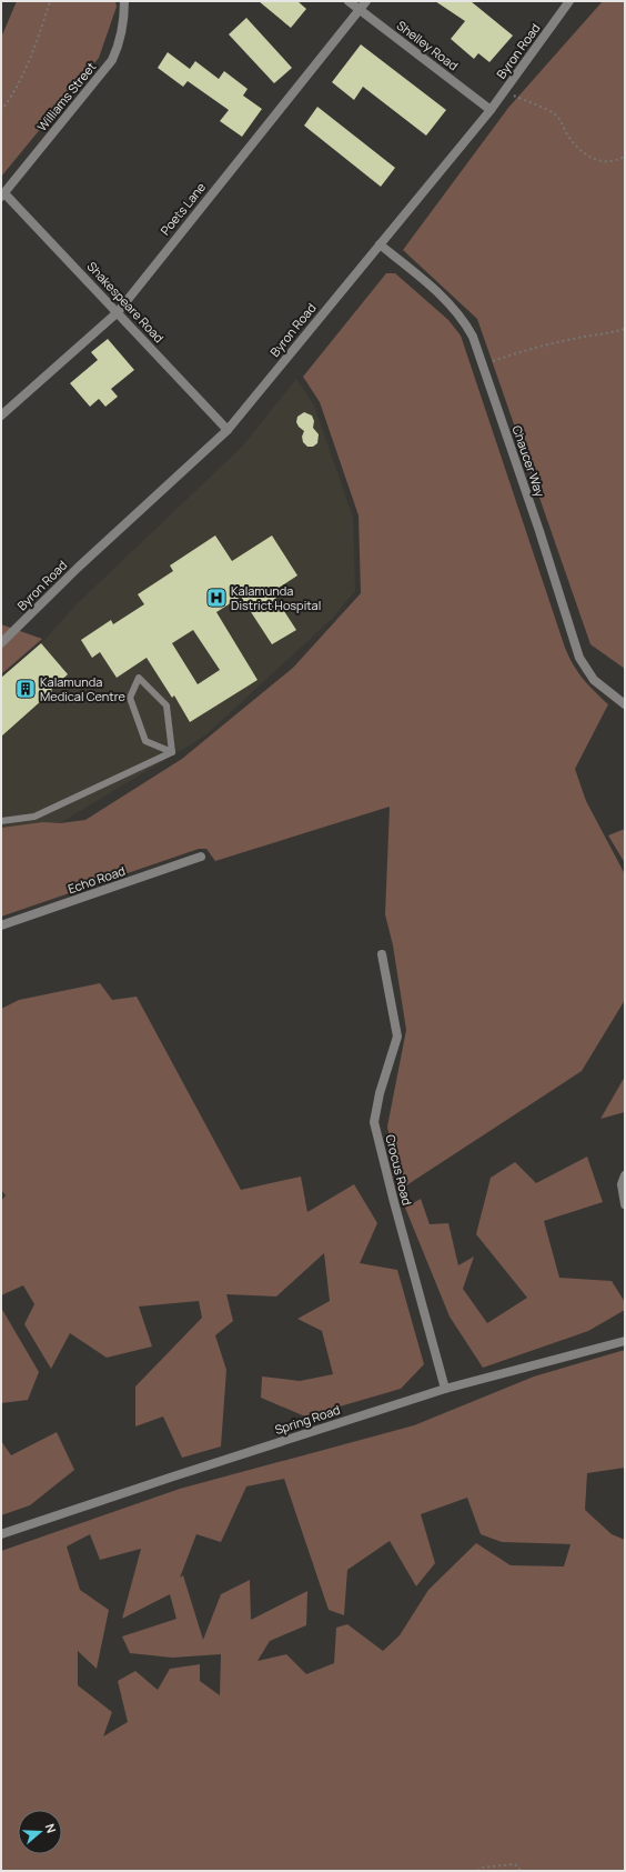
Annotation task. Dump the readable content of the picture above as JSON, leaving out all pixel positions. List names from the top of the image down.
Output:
{
  "streets": {
    "street": [
      "Shelley Road",
      "Byron Road",
      "Williams Street",
      "Poets Lane",
      "Shakespeare Road",
      "Chaucer Way",
      "Echo Road",
      "Crocus Road",
      "Spring Road"
    ]
  },
  "crossings": [
    ["Shelley Road", "Byron Road"],
    ["Shelley Road", "Poets Lane"],
    ["Byron Road", "Shakespeare Road"],
    ["Byron Road", "Chaucer Way"],
    ["Williams Street", "Shakespeare Road"],
    ["Poets Lane", "Shakespeare Road"],
    ["Crocus Road", "Spring Road"]
  ],
  "places": {
    "hospital": ["Kalamunda District Hospital"],
    "building": ["Kalamunda Medical Centre"]
  },
  "north": "right"
}
